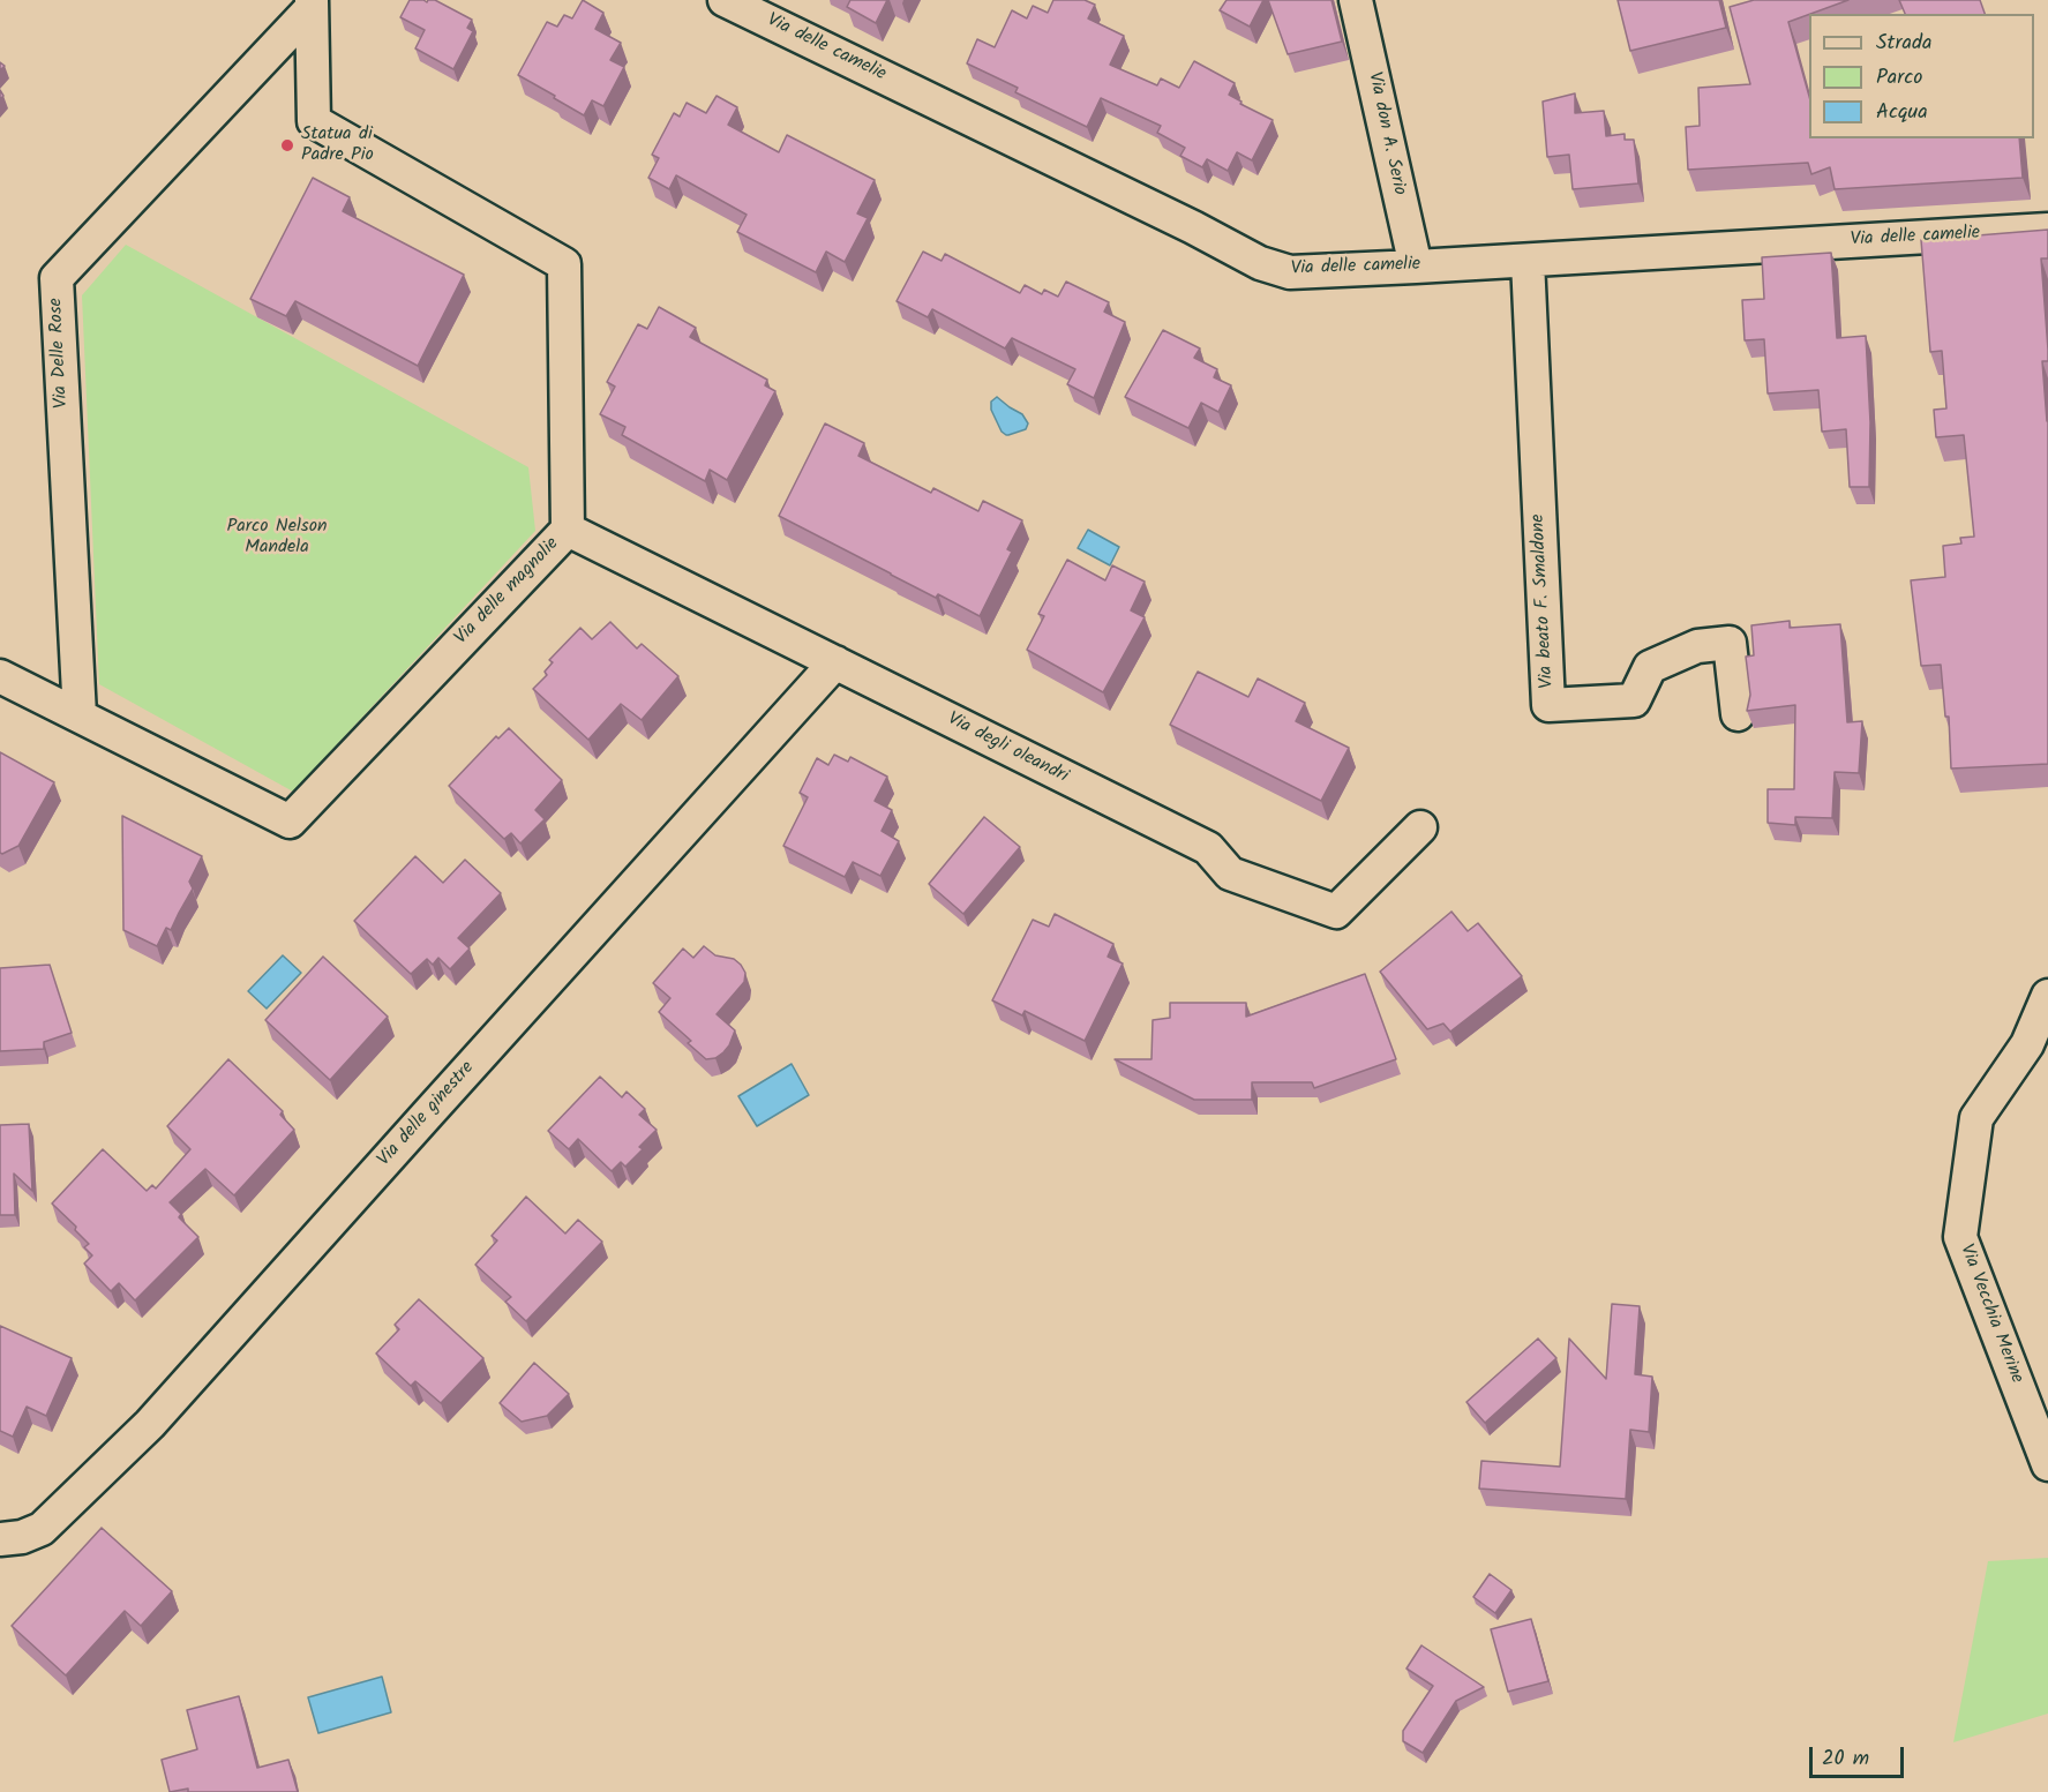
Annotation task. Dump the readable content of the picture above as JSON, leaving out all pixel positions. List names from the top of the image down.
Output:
{
  "streets": {
    "street": [
      "Via delle camelie",
      "Via don A. Serio",
      "Via Delle Rose",
      "Via delle magnolie",
      "Via beato F. Smaldone",
      "Via degli oleandri",
      "Via delle ginestre",
      "Via Vecchia Merine"
    ]
  },
  "crossings": [
    ["Via delle camelie", "Via don A. Serio"],
    ["Via delle camelie", "Via beato F. Smaldone"],
    ["Via Delle Rose", "Via delle magnolie"],
    ["Via delle magnolie", "Via degli oleandri"],
    ["Via degli oleandri", "Via delle ginestre"]
  ],
  "parks": ["Parco Nelson Mandela"],
  "places": ["Statua di Padre Pio"],
  "legend": ["Strada", "Parco", "Acqua"],
  "scale_bar": "20 m"
}
